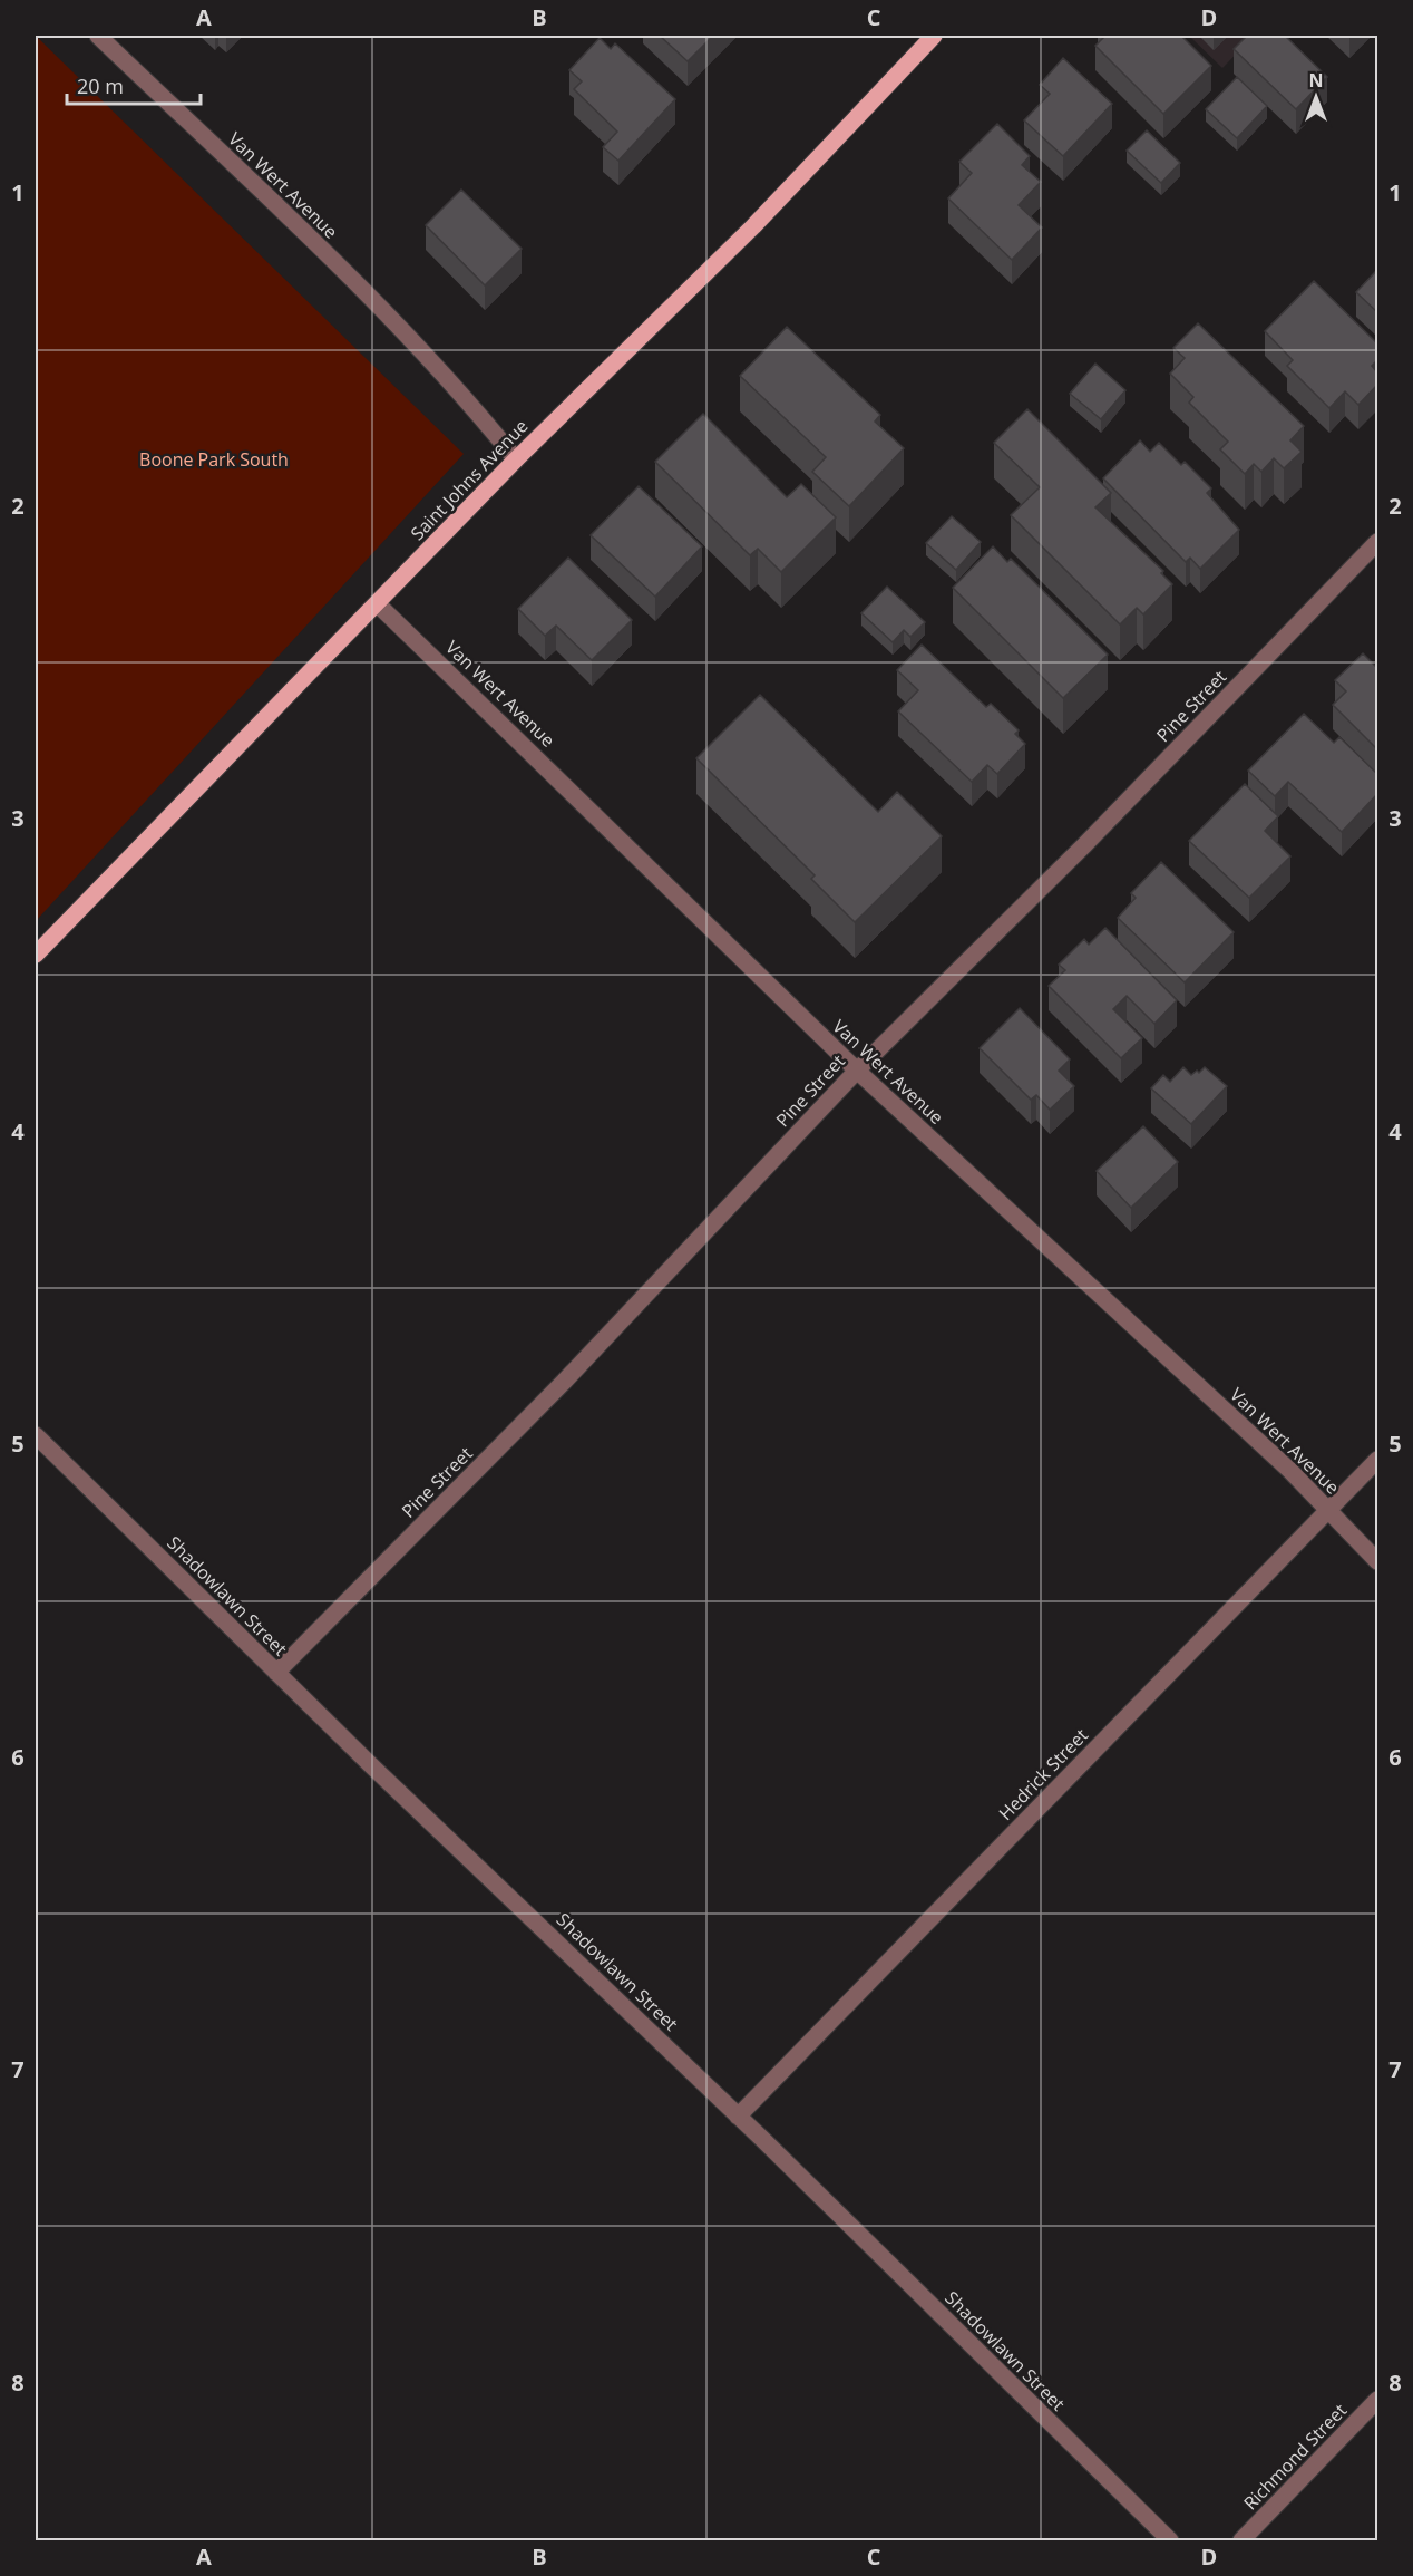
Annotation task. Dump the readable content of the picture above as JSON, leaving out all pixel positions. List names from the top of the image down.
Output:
{
  "streets": {
    "main road": ["Saint Johns Avenue"],
    "street": [
      "Van Wert Avenue",
      "Pine Street",
      "Shadowlawn Street",
      "Hedrick Street",
      "Richmond Street"
    ]
  },
  "crossings": [
    ["Van Wert Avenue", "Saint Johns Avenue"],
    ["Van Wert Avenue", "Pine Street"],
    ["Van Wert Avenue", "Hedrick Street"],
    ["Pine Street", "Shadowlawn Street"],
    ["Shadowlawn Street", "Hedrick Street"]
  ],
  "parks": ["Boone Park South"],
  "scale_bar": "20 m",
  "north": "top",
  "grid": {
    "columns": [
      "A",
      "B",
      "C",
      "D"
    ],
    "rows": [
      "1",
      "2",
      "3",
      "4",
      "5",
      "6",
      "7",
      "8"
    ]
  }
}
